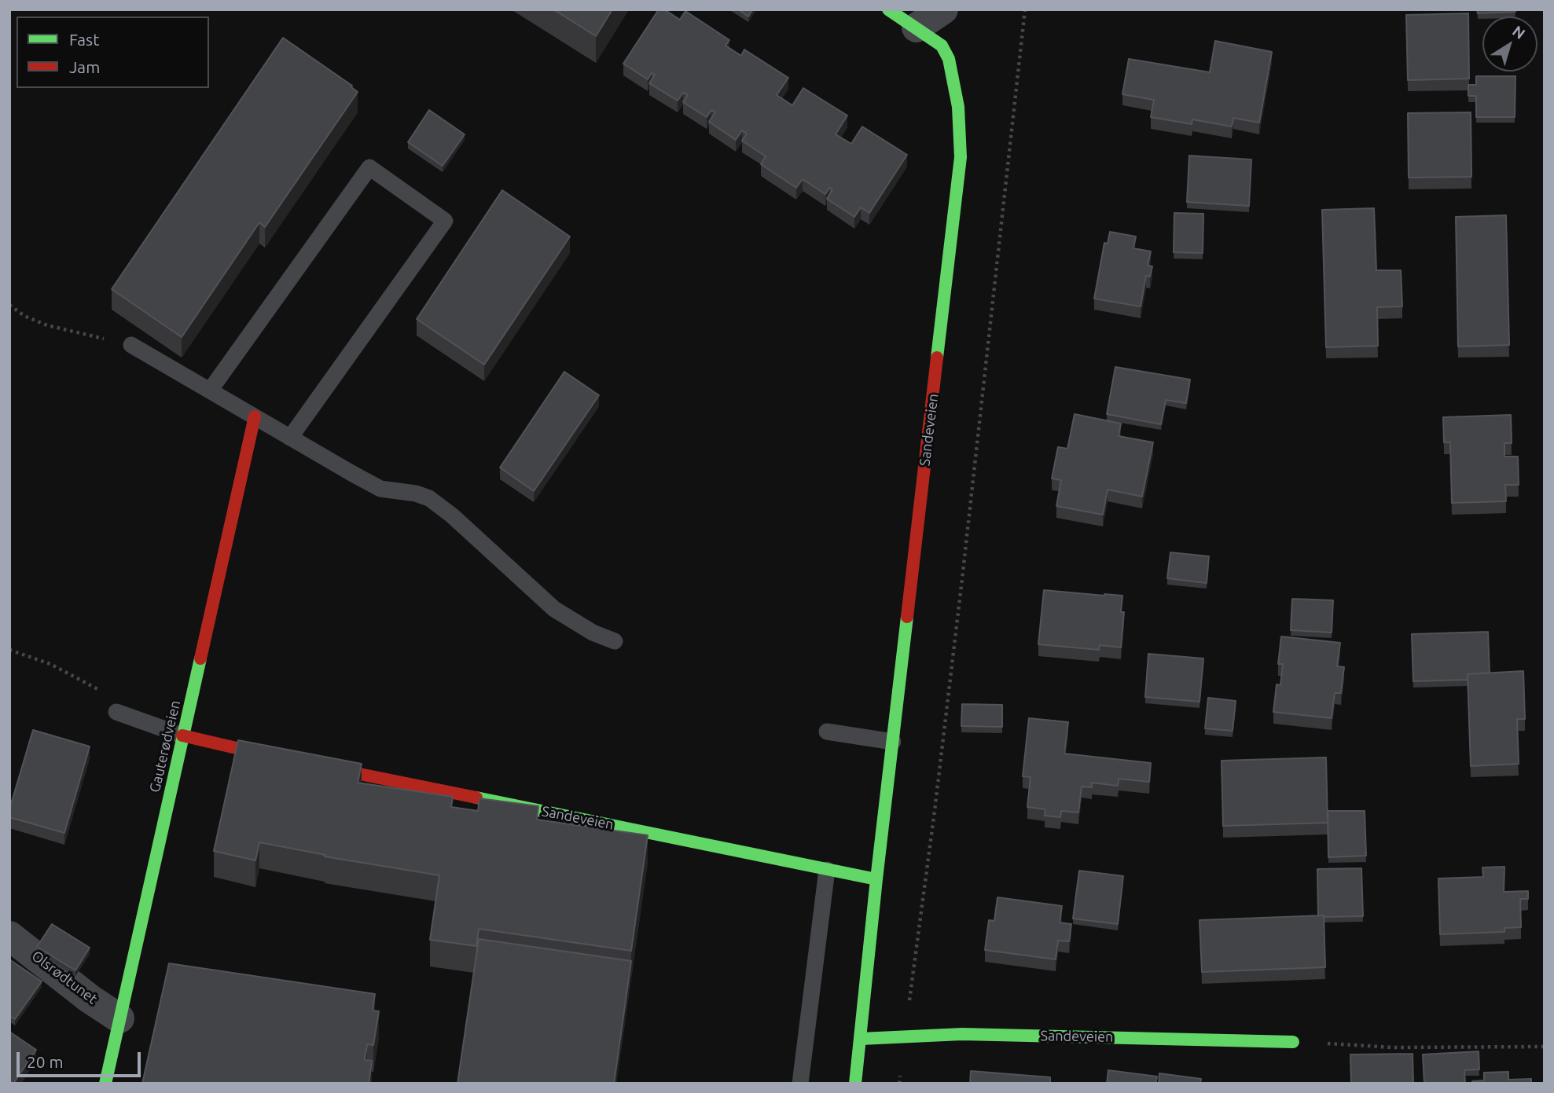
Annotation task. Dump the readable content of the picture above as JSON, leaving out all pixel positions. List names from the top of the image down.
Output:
{
  "streets": {
    "street": ["Sandeveien", "Gauterødveien", "Olsrødtunet"]
  },
  "crossings": [
    ["Gauterødveien", "Olsrødtunet"]
  ],
  "legend": ["Fast", "Jam"],
  "scale_bar": "20 m",
  "north": "top right"
}
